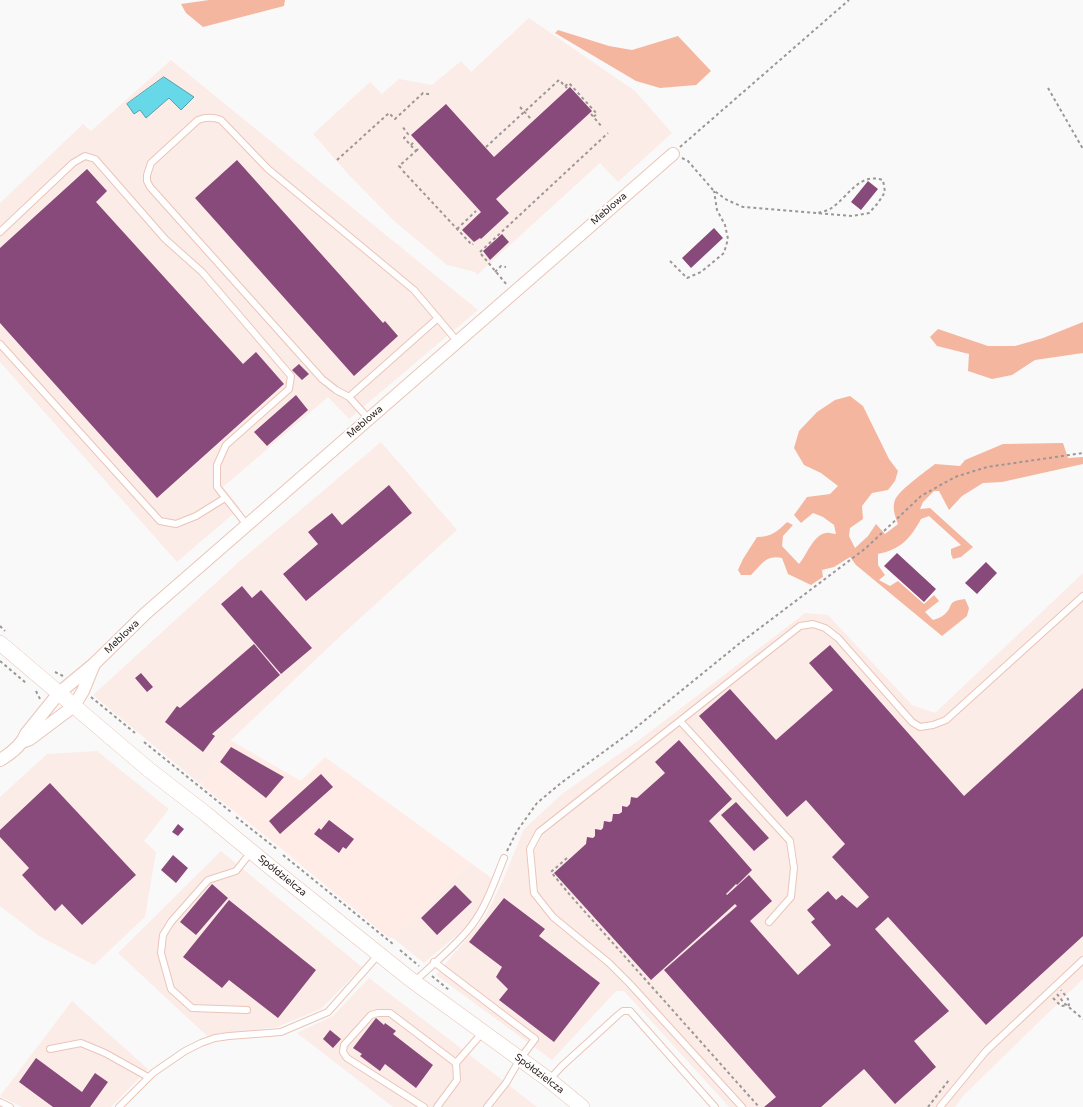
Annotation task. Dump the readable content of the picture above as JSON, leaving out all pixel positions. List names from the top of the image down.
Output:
{
  "streets": {
    "street": ["Meblowa", "Spółdzielcza"]
  },
  "crossings": [
    ["Meblowa", "Spółdzielcza"]
  ]
}
